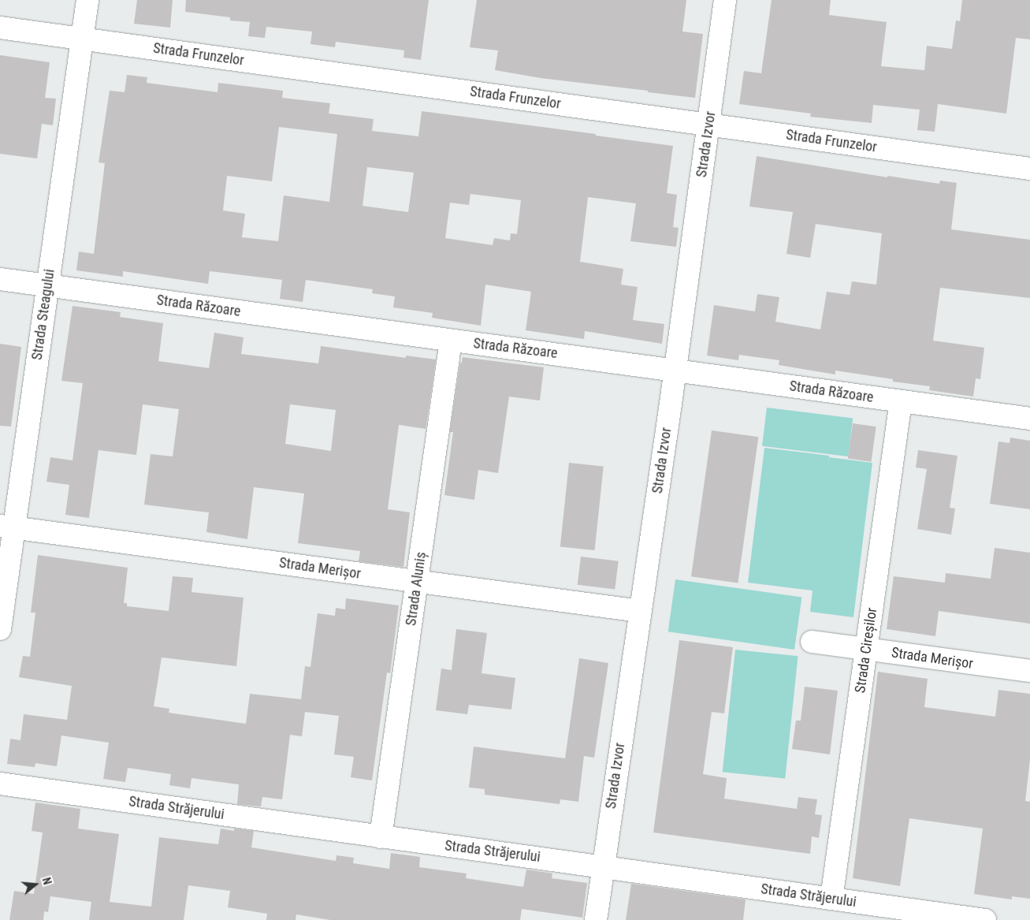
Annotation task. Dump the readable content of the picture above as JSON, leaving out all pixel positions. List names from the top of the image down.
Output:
{
  "streets": {
    "street": [
      "Strada Frunzelor",
      "Strada Izvor",
      "Strada Răzoare",
      "Strada Steagului",
      "Strada Merișor",
      "Strada Aluniș",
      "Strada Cireșilor",
      "Strada Străjerului"
    ]
  },
  "crossings": [
    ["Strada Frunzelor", "Strada Izvor"],
    ["Strada Frunzelor", "Strada Steagului"],
    ["Strada Izvor", "Strada Răzoare"],
    ["Strada Izvor", "Strada Merișor"],
    ["Strada Izvor", "Strada Străjerului"],
    ["Strada Răzoare", "Strada Steagului"],
    ["Strada Răzoare", "Strada Aluniș"],
    ["Strada Răzoare", "Strada Cireșilor"],
    ["Strada Steagului", "Strada Merișor"],
    ["Strada Merișor", "Strada Aluniș"],
    ["Strada Merișor", "Strada Cireșilor"],
    ["Strada Aluniș", "Strada Străjerului"],
    ["Strada Cireșilor", "Strada Străjerului"]
  ],
  "north": "right"
}
